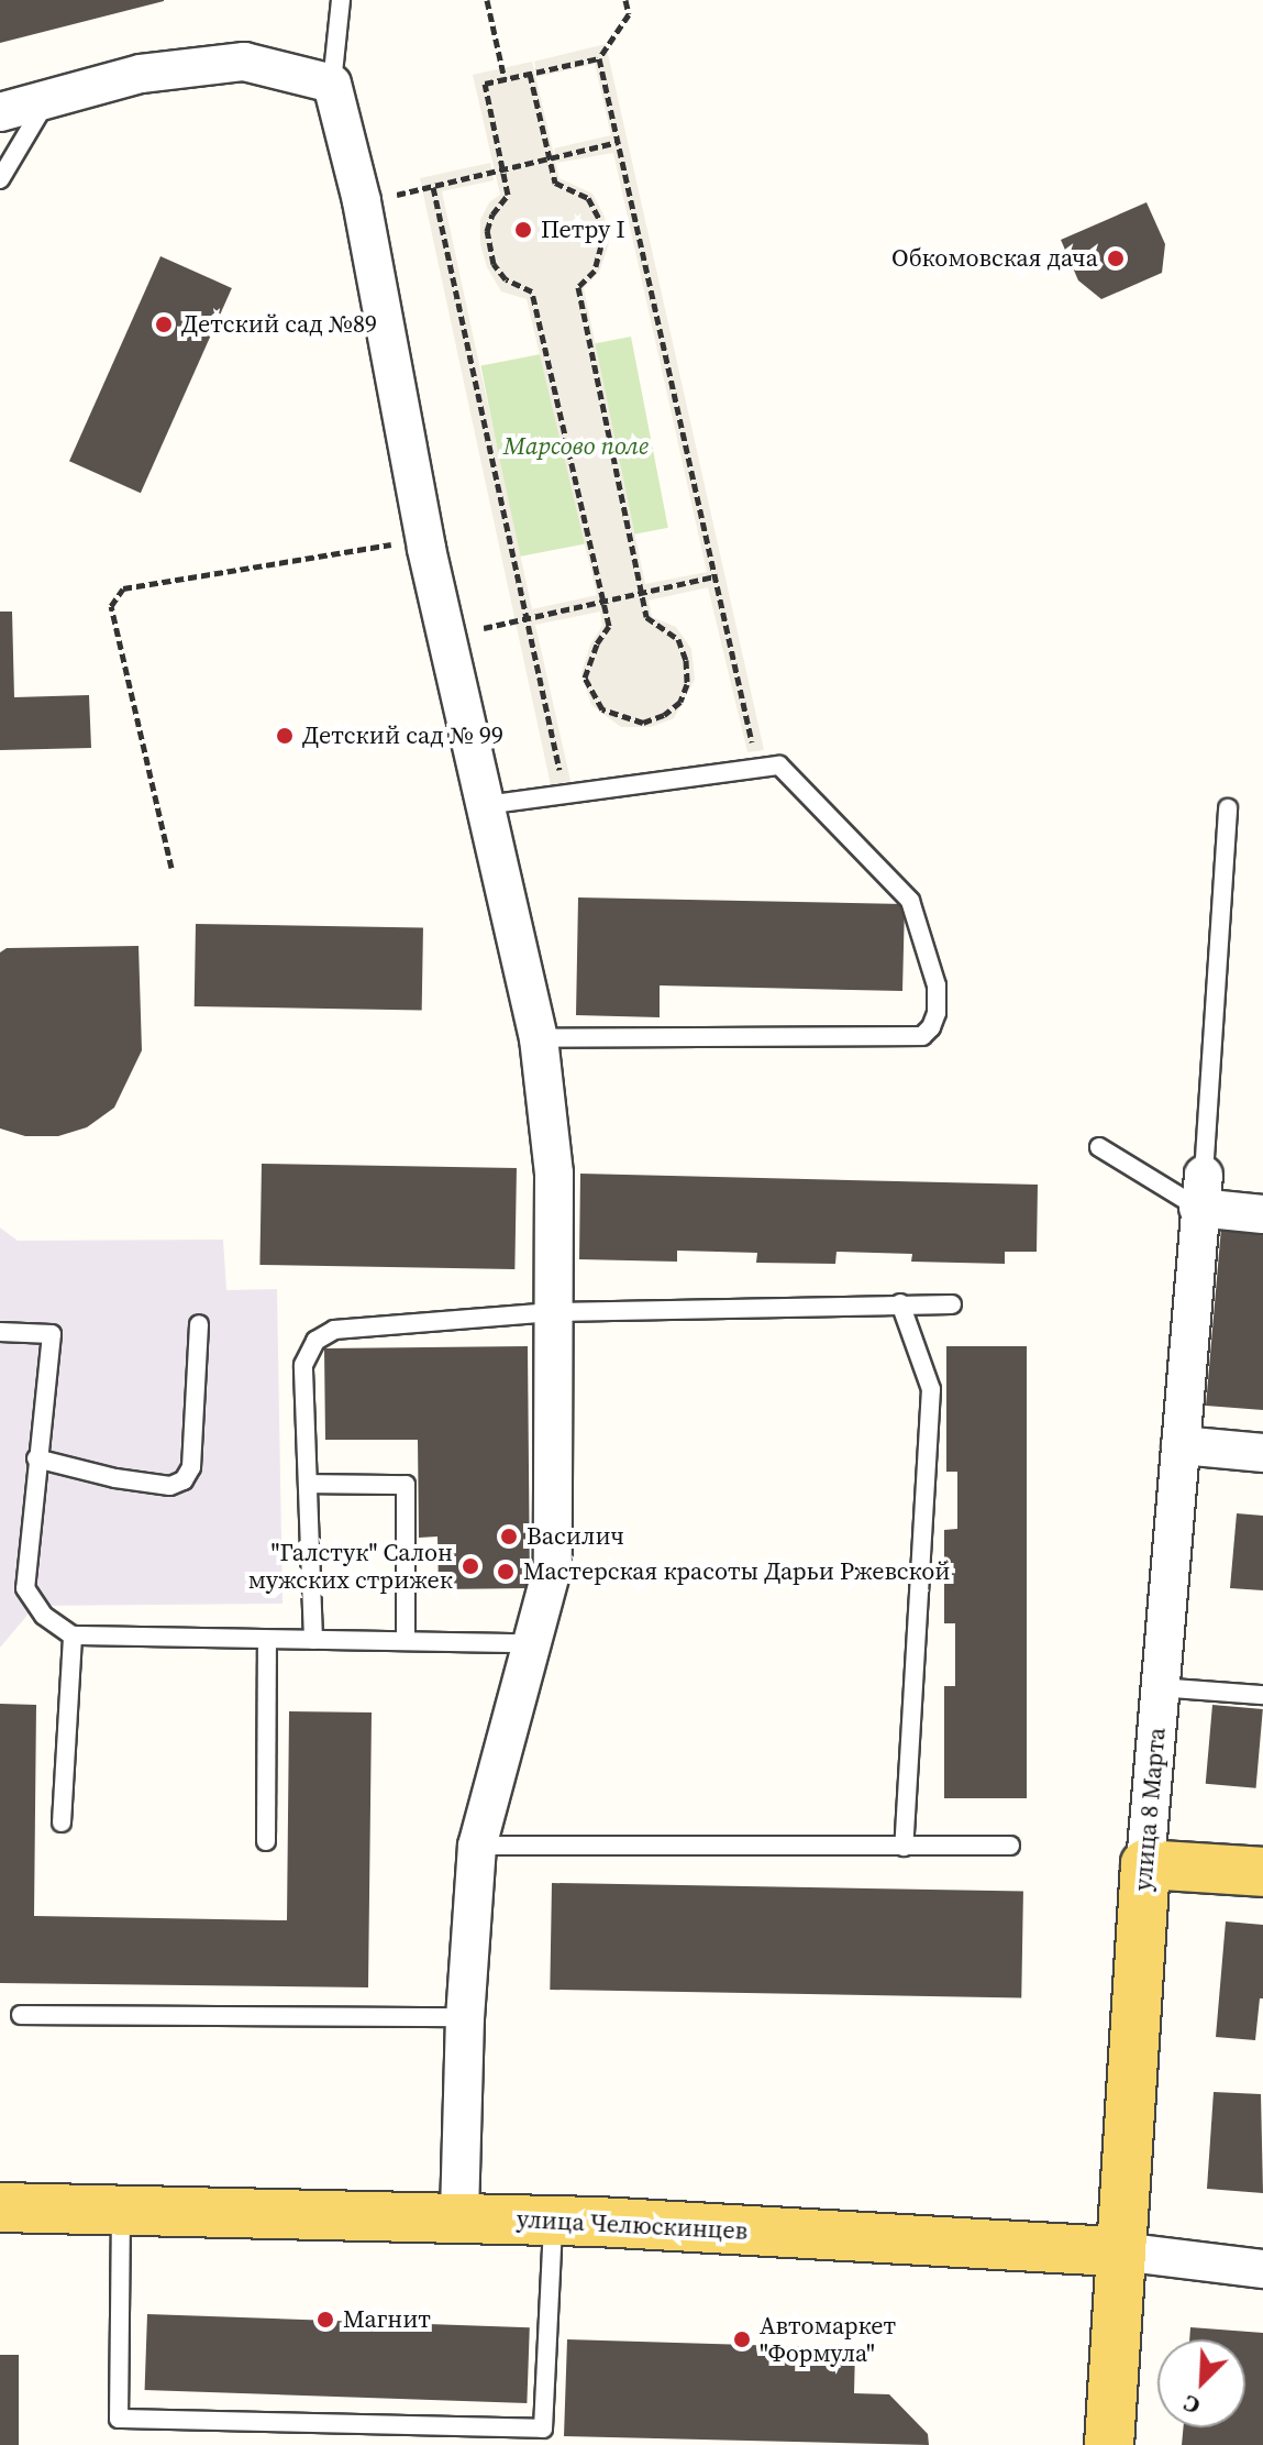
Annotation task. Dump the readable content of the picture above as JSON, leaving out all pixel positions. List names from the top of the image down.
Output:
{
  "streets": {
    "main road": ["улица 8 Марта", "улица Челюскинцев"]
  },
  "crossings": [
    ["улица 8 Марта", "улица Челюскинцев"]
  ],
  "parks": ["Марсово поле"],
  "places": [
    "Петру I",
    "Обкомовская дача",
    "Детский сад №89",
    "Детский сад № 99",
    "Василич",
    "\"Галстук\" Салон мужских стрижек",
    "Мастерская красоты Дарьи Ржевской",
    "Магнит",
    "Автомаркет \"Формула\""
  ],
  "north": "bottom left"
}
